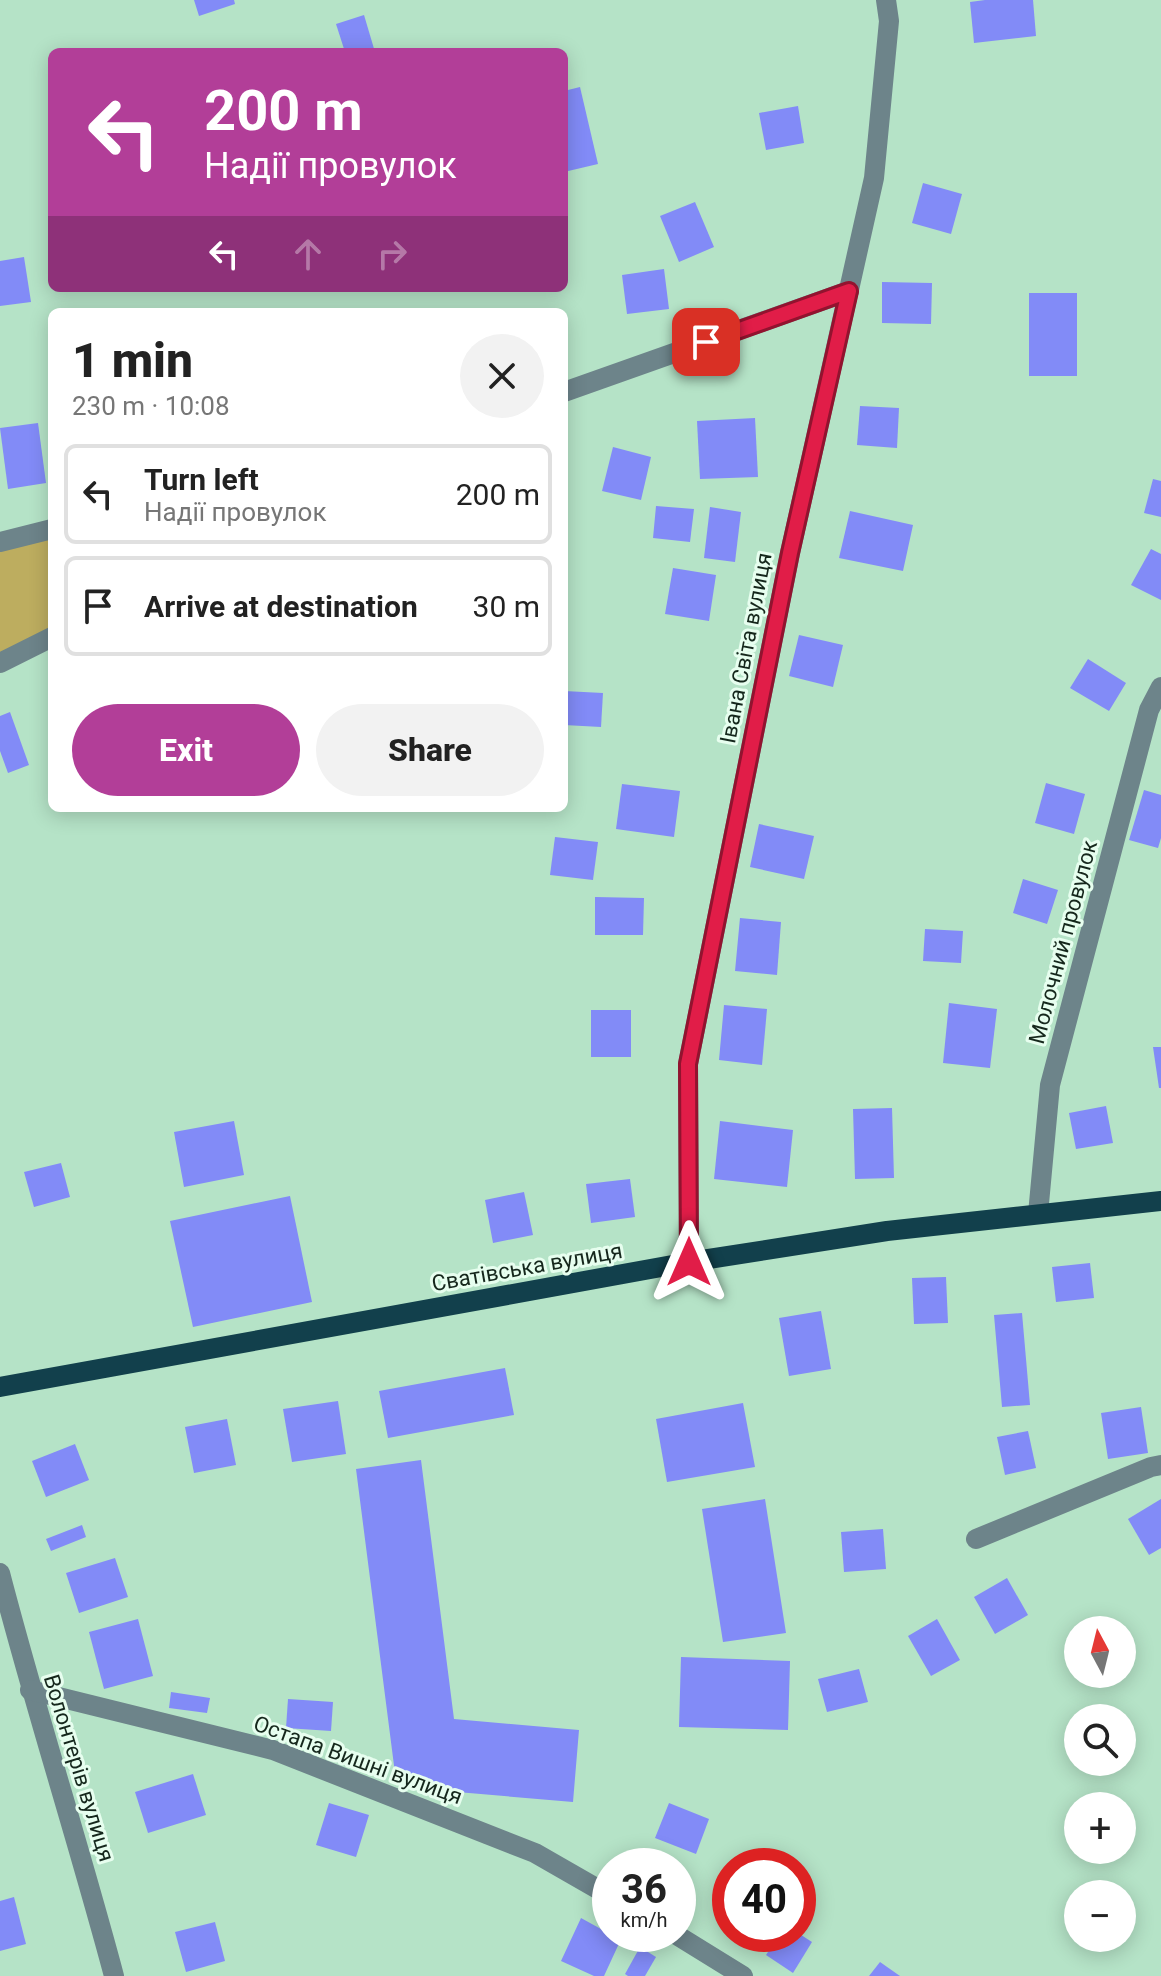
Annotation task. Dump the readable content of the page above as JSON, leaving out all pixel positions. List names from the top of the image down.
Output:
{
  "streets": {
    "main road": ["Сватівська вулиця"],
    "street": [
      "Івана Світа вулиця",
      "Молочний провулок",
      "Остапа Вишні вулиця",
      "Волонтерів вулиця"
    ]
  },
  "crossings": [
    ["Івана Світа вулиця", "Сватівська вулиця"],
    ["Молочний провулок", "Сватівська вулиця"],
    ["Остапа Вишні вулиця", "Волонтерів вулиця"]
  ],
  "north": "top",
  "page": {
    "turn": ["200 m", "Надії провулок"],
    "heading": ["1 min", "230 m · 10:08"],
    "list": [
      {
        "name": "Turn left",
        "note": "Надії провулок",
        "value": "200 m"
      },
      {
        "name": "Arrive at destination",
        "value": "30 m"
      }
    ],
    "buttons": ["Exit", "Share"],
    "map_buttons": ["+", "−"],
    "speed": "36 km/h",
    "limit": "40"
  }
}
